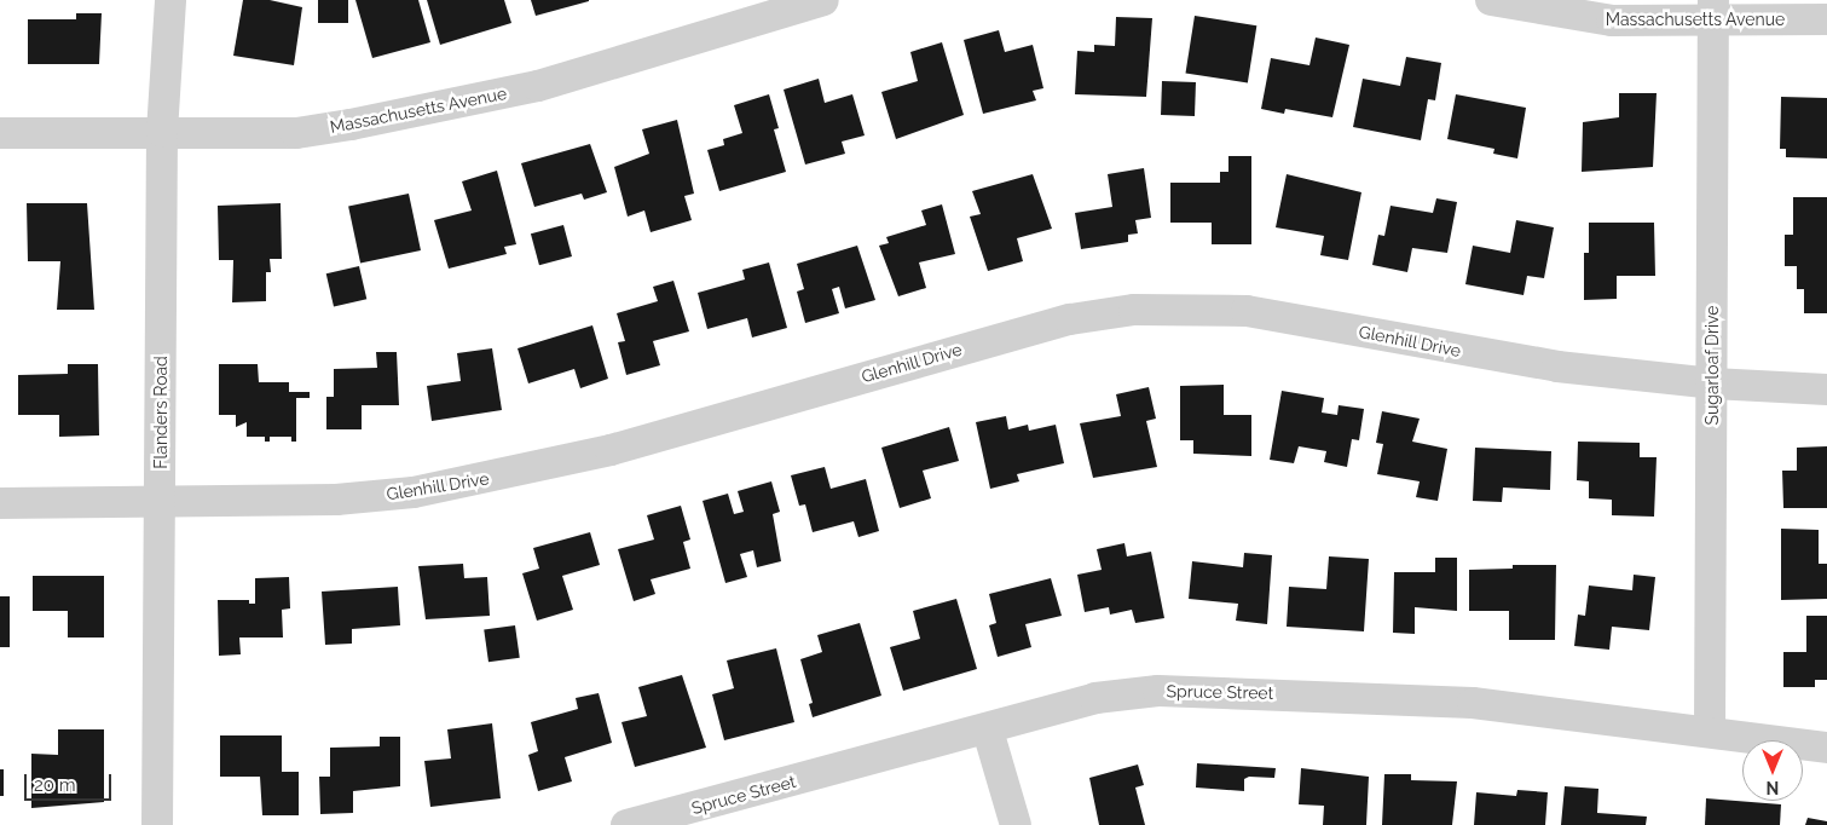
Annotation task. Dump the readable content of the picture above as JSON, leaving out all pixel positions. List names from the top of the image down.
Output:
{
  "streets": {
    "street": [
      "Massachusetts Avenue",
      "Glenhill Drive",
      "Sugarloaf Drive",
      "Flanders Road",
      "Spruce Street"
    ]
  },
  "crossings": [
    ["Massachusetts Avenue", "Sugarloaf Drive"],
    ["Massachusetts Avenue", "Flanders Road"],
    ["Glenhill Drive", "Sugarloaf Drive"],
    ["Glenhill Drive", "Flanders Road"],
    ["Sugarloaf Drive", "Spruce Street"]
  ],
  "scale_bar": "20 m",
  "north": "bottom"
}
